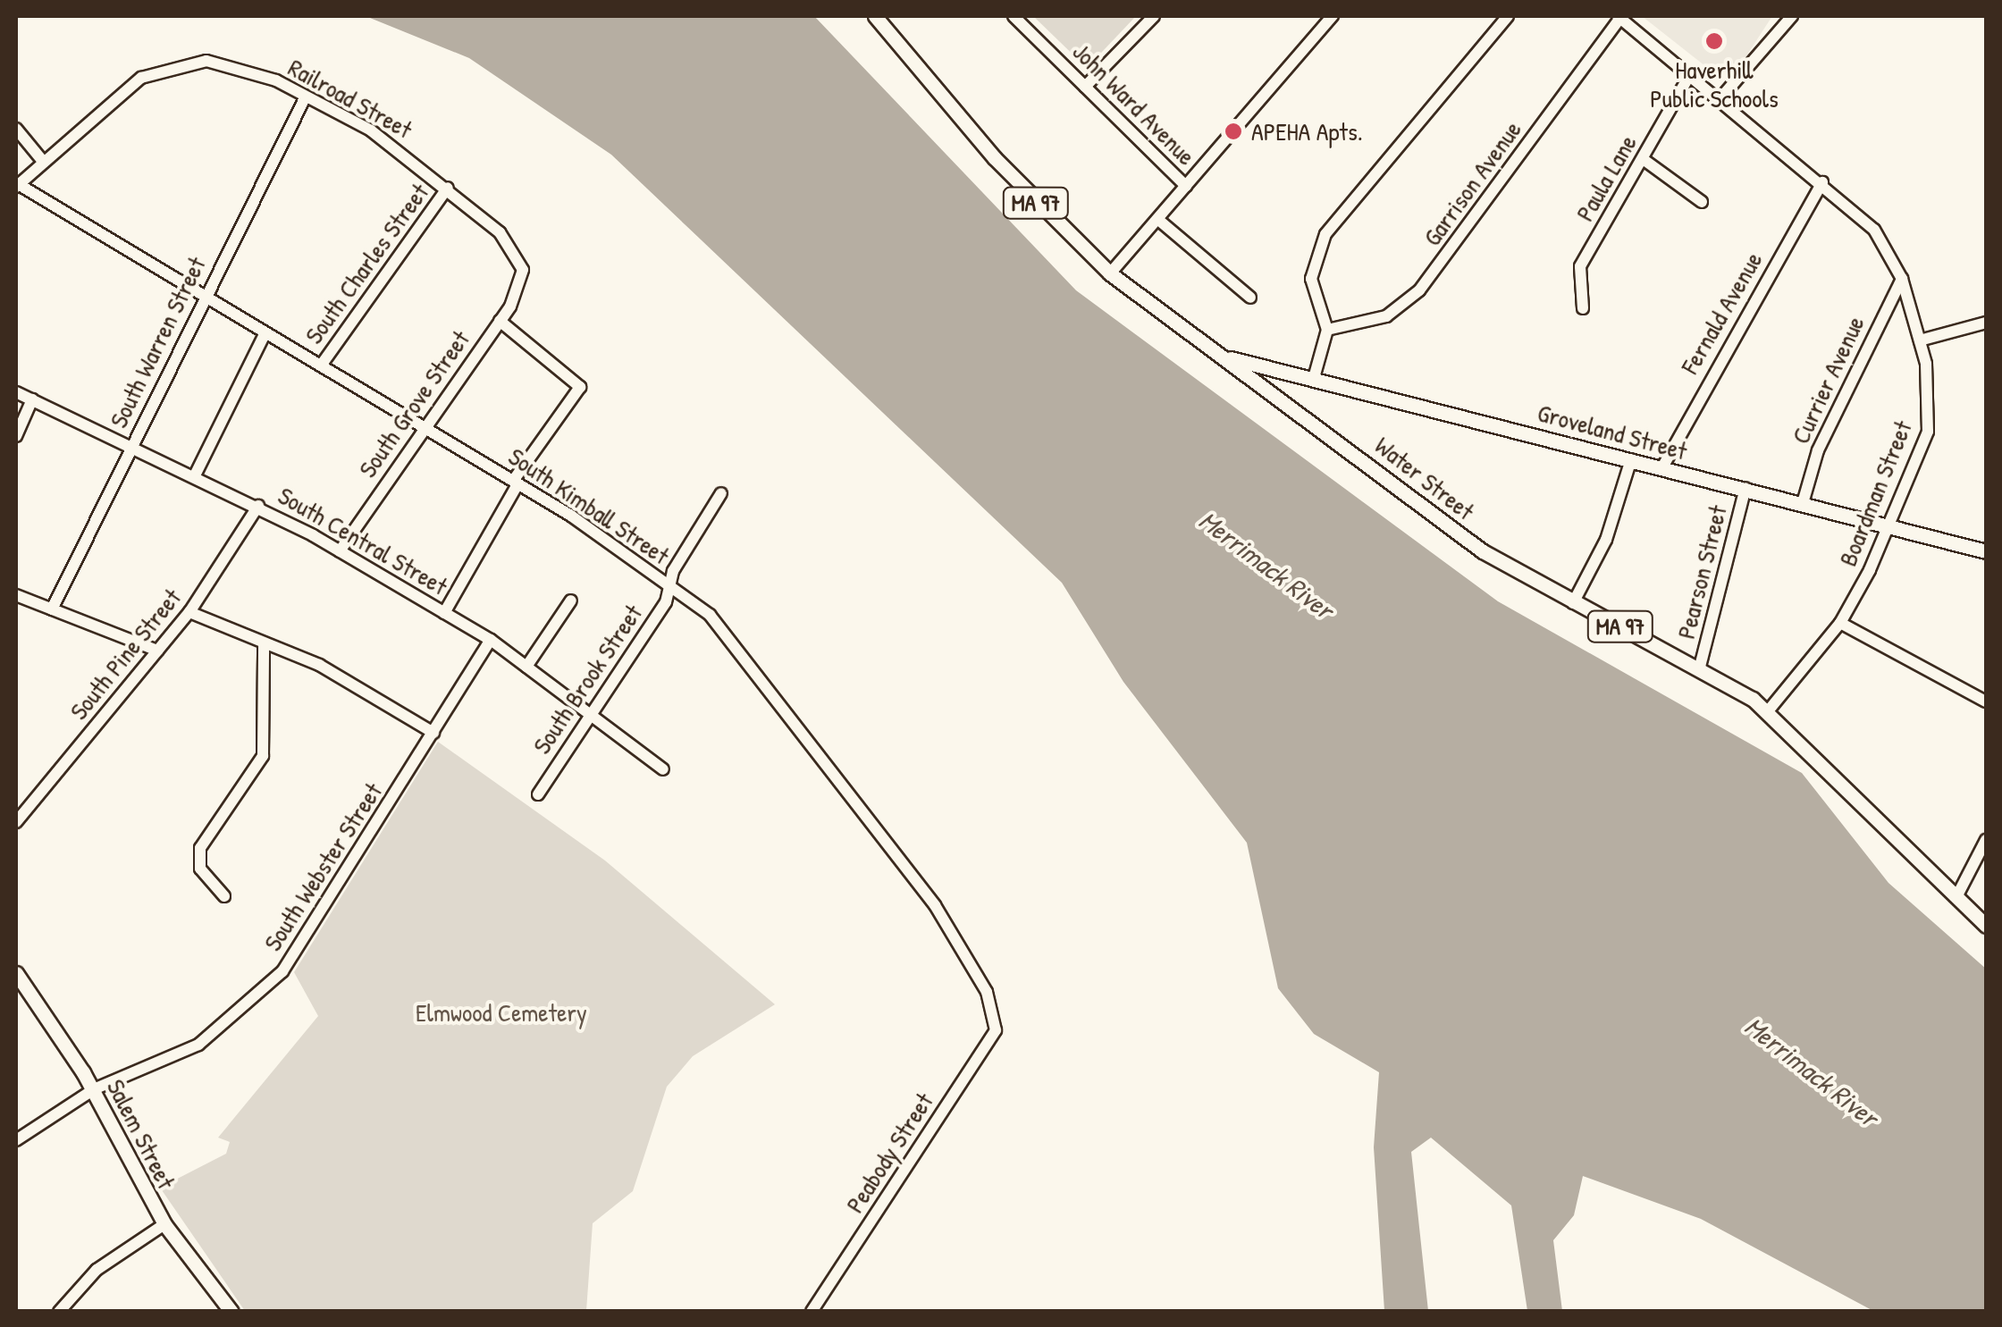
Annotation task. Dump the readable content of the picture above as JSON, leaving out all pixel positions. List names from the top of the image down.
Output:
{
  "streets": {
    "main road": [
      "MA 97",
      "Groveland Street",
      "Water Street",
      "Salem Street"
    ],
    "street": [
      "Railroad Street",
      "John Ward Avenue",
      "Paula Lane",
      "Garrison Avenue",
      "South Charles Street",
      "Fernald Avenue",
      "South Warren Street",
      "Currier Avenue",
      "South Grove Street",
      "Boardman Street",
      "South Kimball Street",
      "South Central Street",
      "Pearson Street",
      "South Pine Street",
      "South Brook Street",
      "South Webster Street",
      "Peabody Street"
    ]
  },
  "crossings": [
    ["Railroad Street", "South Charles Street"],
    ["Railroad Street", "South Warren Street"],
    ["Railroad Street", "South Grove Street"],
    ["Paula Lane", "Boardman Street"],
    ["Garrison Avenue", "Boardman Street"],
    ["South Charles Street", "South Kimball Street"],
    ["Fernald Avenue", "Groveland Street"],
    ["Fernald Avenue", "Boardman Street"],
    ["South Warren Street", "South Kimball Street"],
    ["South Warren Street", "South Central Street"],
    ["Currier Avenue", "Groveland Street"],
    ["Currier Avenue", "Boardman Street"],
    ["South Grove Street", "South Kimball Street"],
    ["South Grove Street", "South Central Street"],
    ["Groveland Street", "Water Street"],
    ["Groveland Street", "Boardman Street"],
    ["Groveland Street", "Pearson Street"],
    ["Water Street", "Boardman Street"],
    ["Water Street", "Pearson Street"],
    ["South Kimball Street", "South Brook Street"],
    ["South Kimball Street", "Peabody Street"],
    ["South Central Street", "South Pine Street"],
    ["South Central Street", "South Brook Street"],
    ["South Central Street", "South Webster Street"],
    ["South Webster Street", "Salem Street"]
  ],
  "water": ["Merrimack River"],
  "parks": ["Elmwood Cemetery"],
  "places": ["Haverhill Public Schools", "APEHA Apts."]
}
